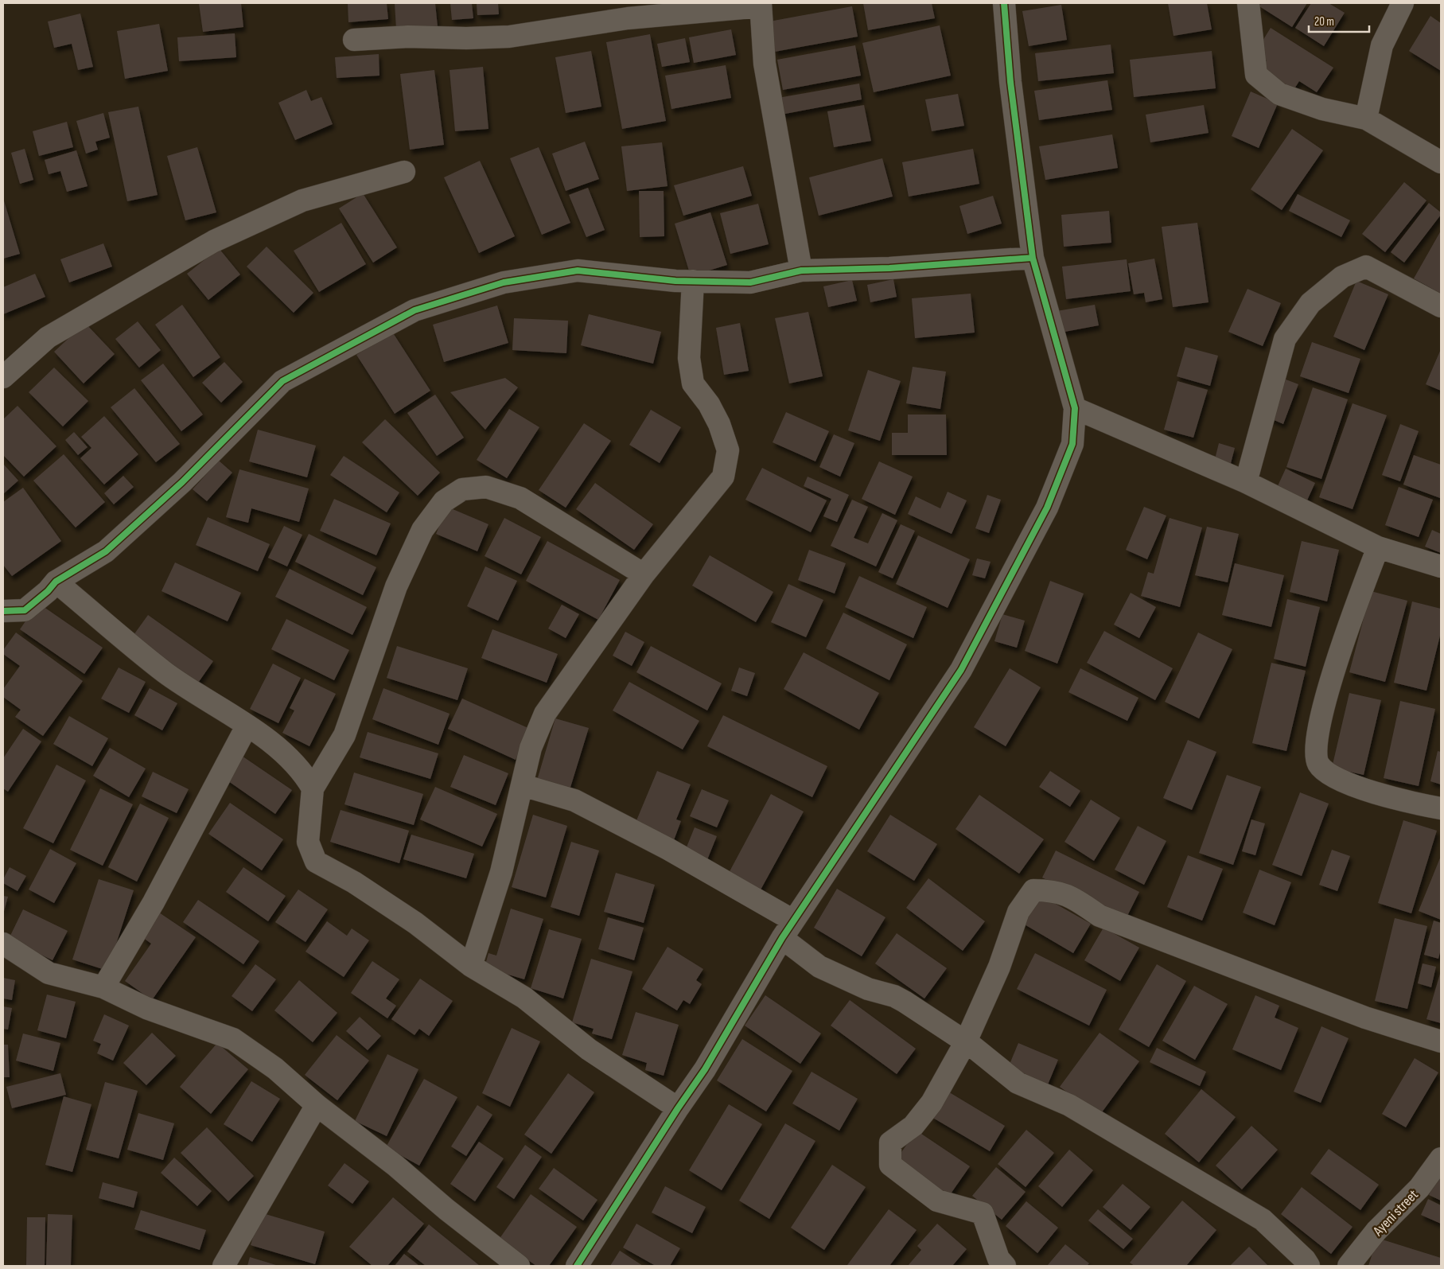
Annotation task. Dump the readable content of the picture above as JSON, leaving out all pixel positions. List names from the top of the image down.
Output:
{
  "streets": {
    "street": ["Ayeni street"]
  },
  "scale_bar": "20 m"
}
